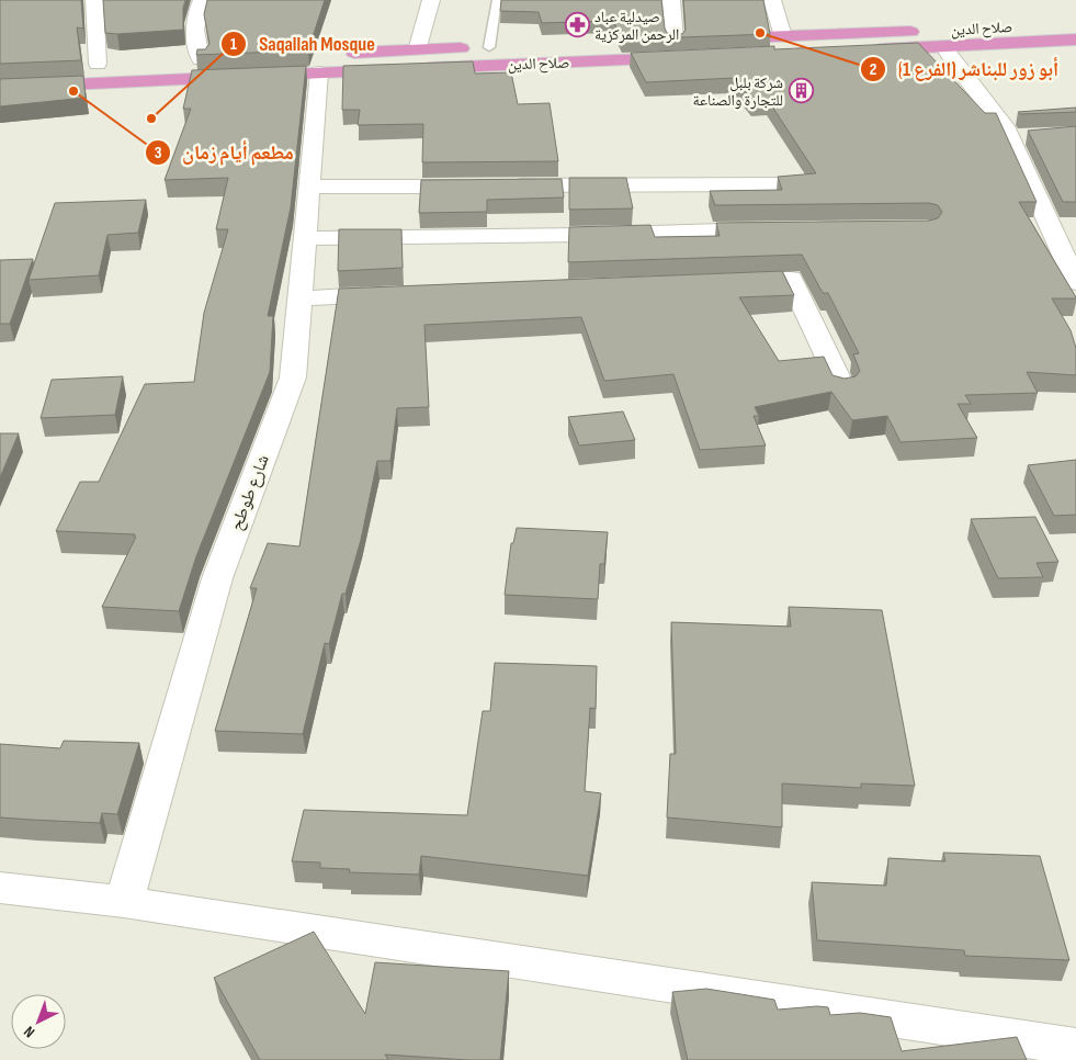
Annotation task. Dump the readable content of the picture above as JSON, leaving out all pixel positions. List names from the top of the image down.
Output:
{
  "streets": {
    "highway": ["صلاح الدين"],
    "street": ["شارع طوطح"]
  },
  "places": {
    "pharmacy": ["صيدلية عباد الرحمن المركزية"],
    "other": ["أبو زور للبناشر (الفرع 1)", "مطعم أيام زمان", "Saqallah Mosque"],
    "building": ["شركة بلبل للتجارة والصناعة"]
  },
  "north": "bottom left"
}
